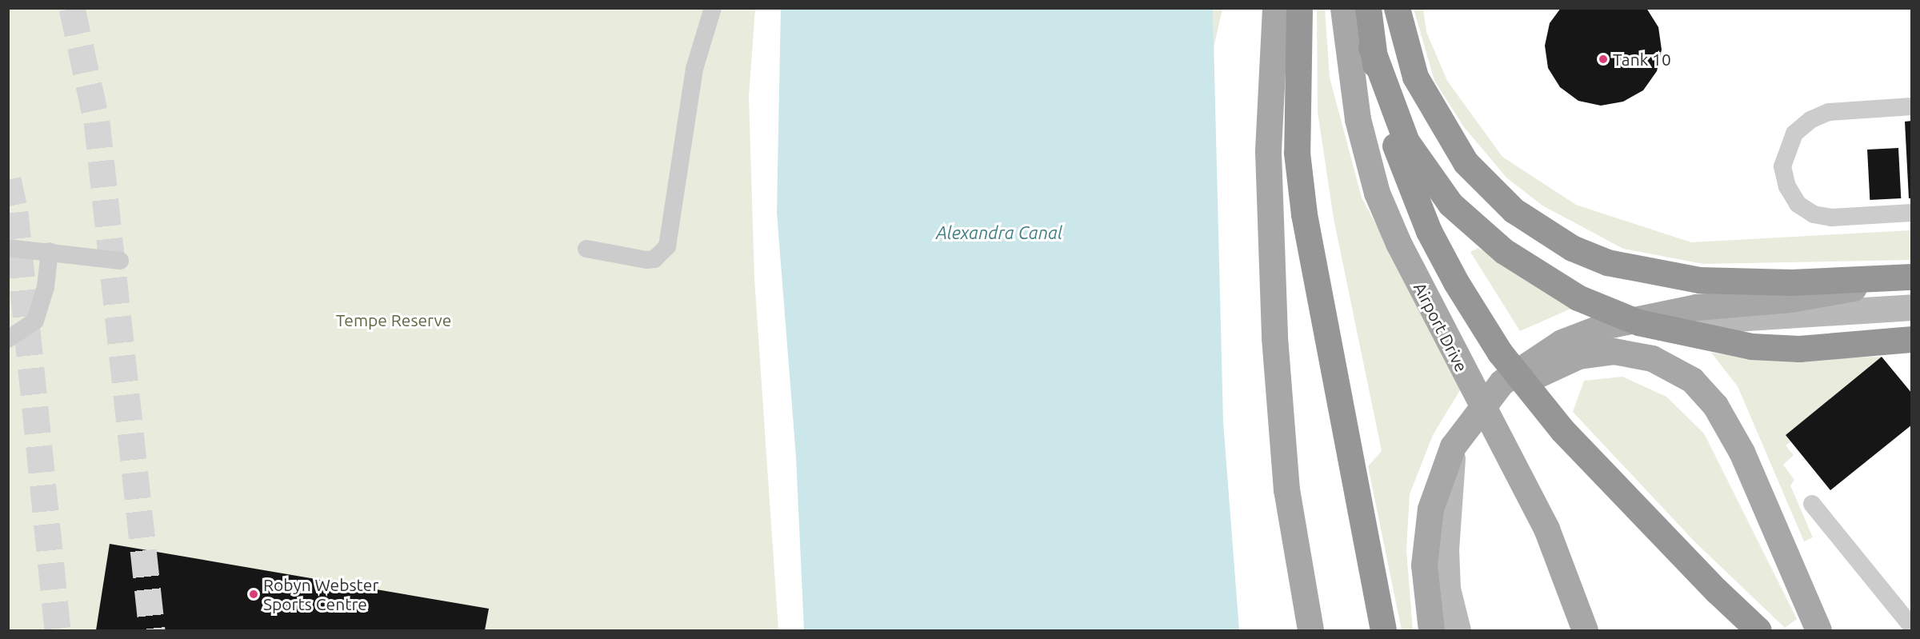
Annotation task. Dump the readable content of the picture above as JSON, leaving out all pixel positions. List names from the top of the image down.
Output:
{
  "streets": {
    "main road": ["Airport Drive"]
  },
  "water": ["Alexandra Canal"],
  "parks": ["Tempe Reserve"],
  "places": ["Tank 10", "Robyn Webster Sports Centre"]
}
